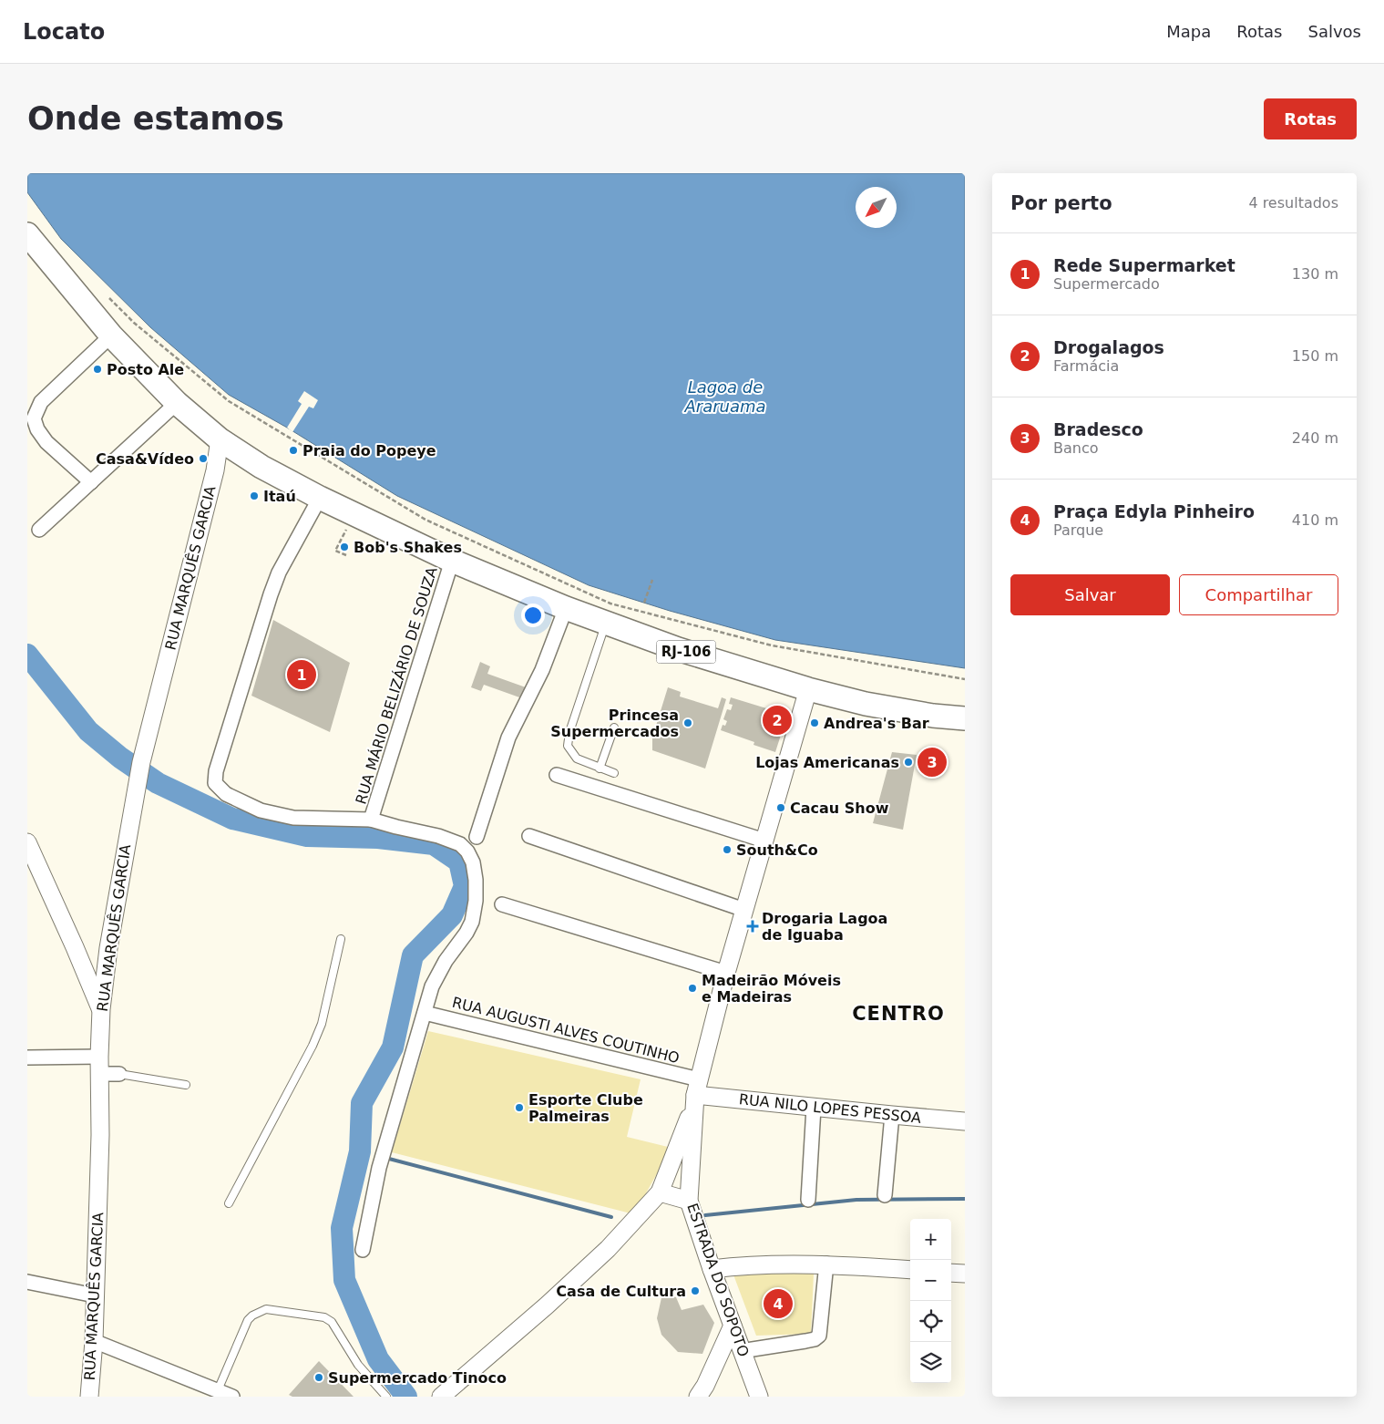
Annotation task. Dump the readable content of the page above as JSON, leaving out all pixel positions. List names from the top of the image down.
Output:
{
  "streets": {
    "highway": ["RJ-106"],
    "street": [
      "RUA MARQUÊS GARCIA",
      "RUA MÁRIO BELIZÁRIO DE SOUZA",
      "RUA AUGUSTI ALVES COUTINHO",
      "RUA NILO LOPES PESSOA",
      "ESTRADA DO SOPOTO"
    ]
  },
  "crossings": [
    ["RUA MARQUÊS GARCIA", "RJ-106"],
    ["RJ-106", "RUA MÁRIO BELIZÁRIO DE SOUZA"],
    ["RUA AUGUSTI ALVES COUTINHO", "RUA NILO LOPES PESSOA"]
  ],
  "districts": ["CENTRO"],
  "water": ["Lagoa de Araruama"],
  "places": {
    "other": [
      "Posto Ale",
      "Praia do Popeye",
      "Casa&Vídeo",
      "Itaú",
      "Bob's Shakes",
      "Princesa Supermercados",
      "Andrea's Bar",
      "Lojas Americanas",
      "Cacau Show",
      "South&Co",
      "Madeirão Móveis e Madeiras",
      "Esporte Clube Palmeiras",
      "Casa de Cultura",
      "Supermercado Tinoco"
    ],
    "health": ["Drogaria Lagoa de Iguaba"]
  },
  "north": "bottom left",
  "page": {
    "header": "Locato",
    "nav": ["Mapa", "Rotas", "Salvos"],
    "buttons": [
      "Rotas",
      ["Salvar", "Compartilhar"]
    ],
    "title": "Onde estamos",
    "heading": ["Por perto", "4 resultados"],
    "list": [
      {
        "mark": "1",
        "name": "Rede Supermarket",
        "note": "Supermercado",
        "value": "130 m"
      },
      {
        "mark": "2",
        "name": "Drogalagos",
        "note": "Farmácia",
        "value": "150 m"
      },
      {
        "mark": "3",
        "name": "Bradesco",
        "note": "Banco",
        "value": "240 m"
      },
      {
        "mark": "4",
        "name": "Praça Edyla Pinheiro",
        "note": "Parque",
        "value": "410 m"
      }
    ],
    "pins": [
      "1",
      "2",
      "3",
      "4"
    ],
    "map_buttons": ["+", "−"]
  }
}
